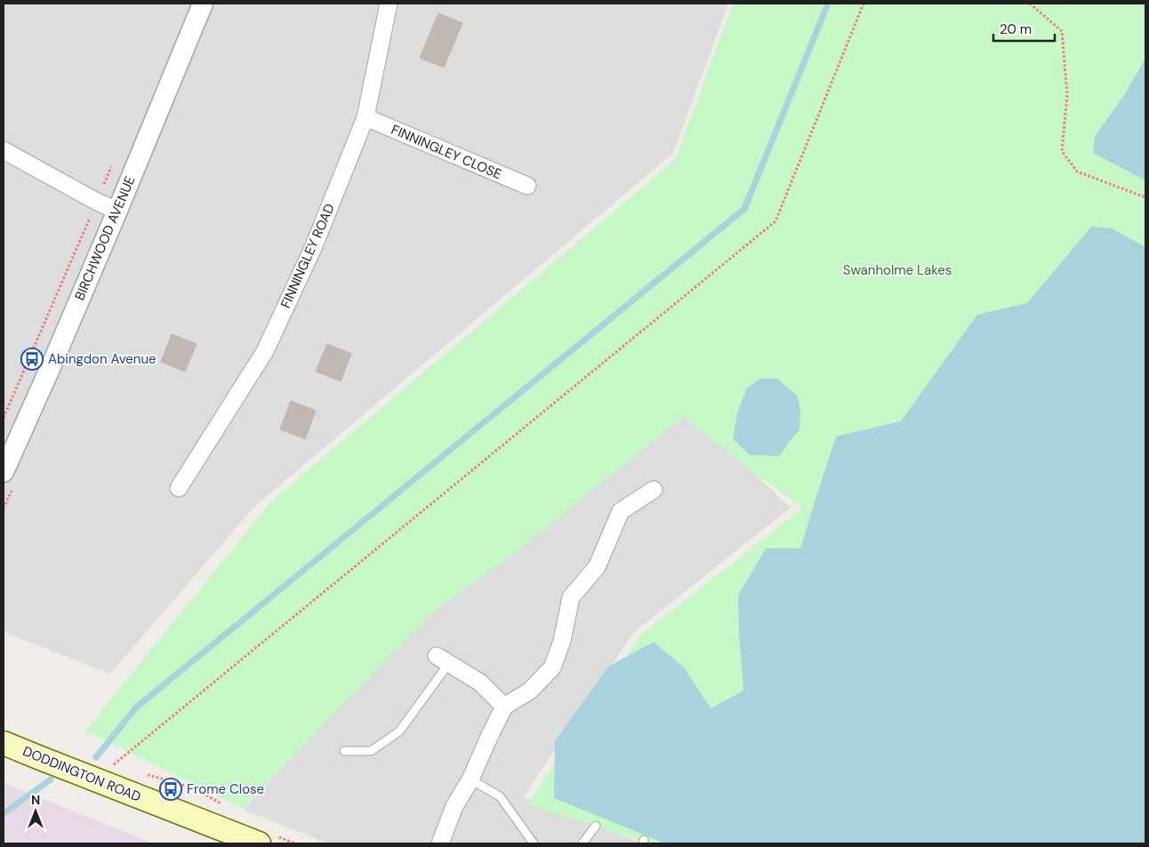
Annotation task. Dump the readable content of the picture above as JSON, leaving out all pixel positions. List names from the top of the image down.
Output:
{
  "streets": {
    "main road": ["DODDINGTON ROAD"],
    "street": ["FINNINGLEY CLOSE", "BIRCHWOOD AVENUE", "FINNINGLEY ROAD"]
  },
  "crossings": [
    ["FINNINGLEY CLOSE", "FINNINGLEY ROAD"]
  ],
  "parks": ["Swanholme Lakes"],
  "places": {
    "bus stop": ["Abingdon Avenue", "Frome Close"]
  },
  "scale_bar": "20 m",
  "north": "top"
}
